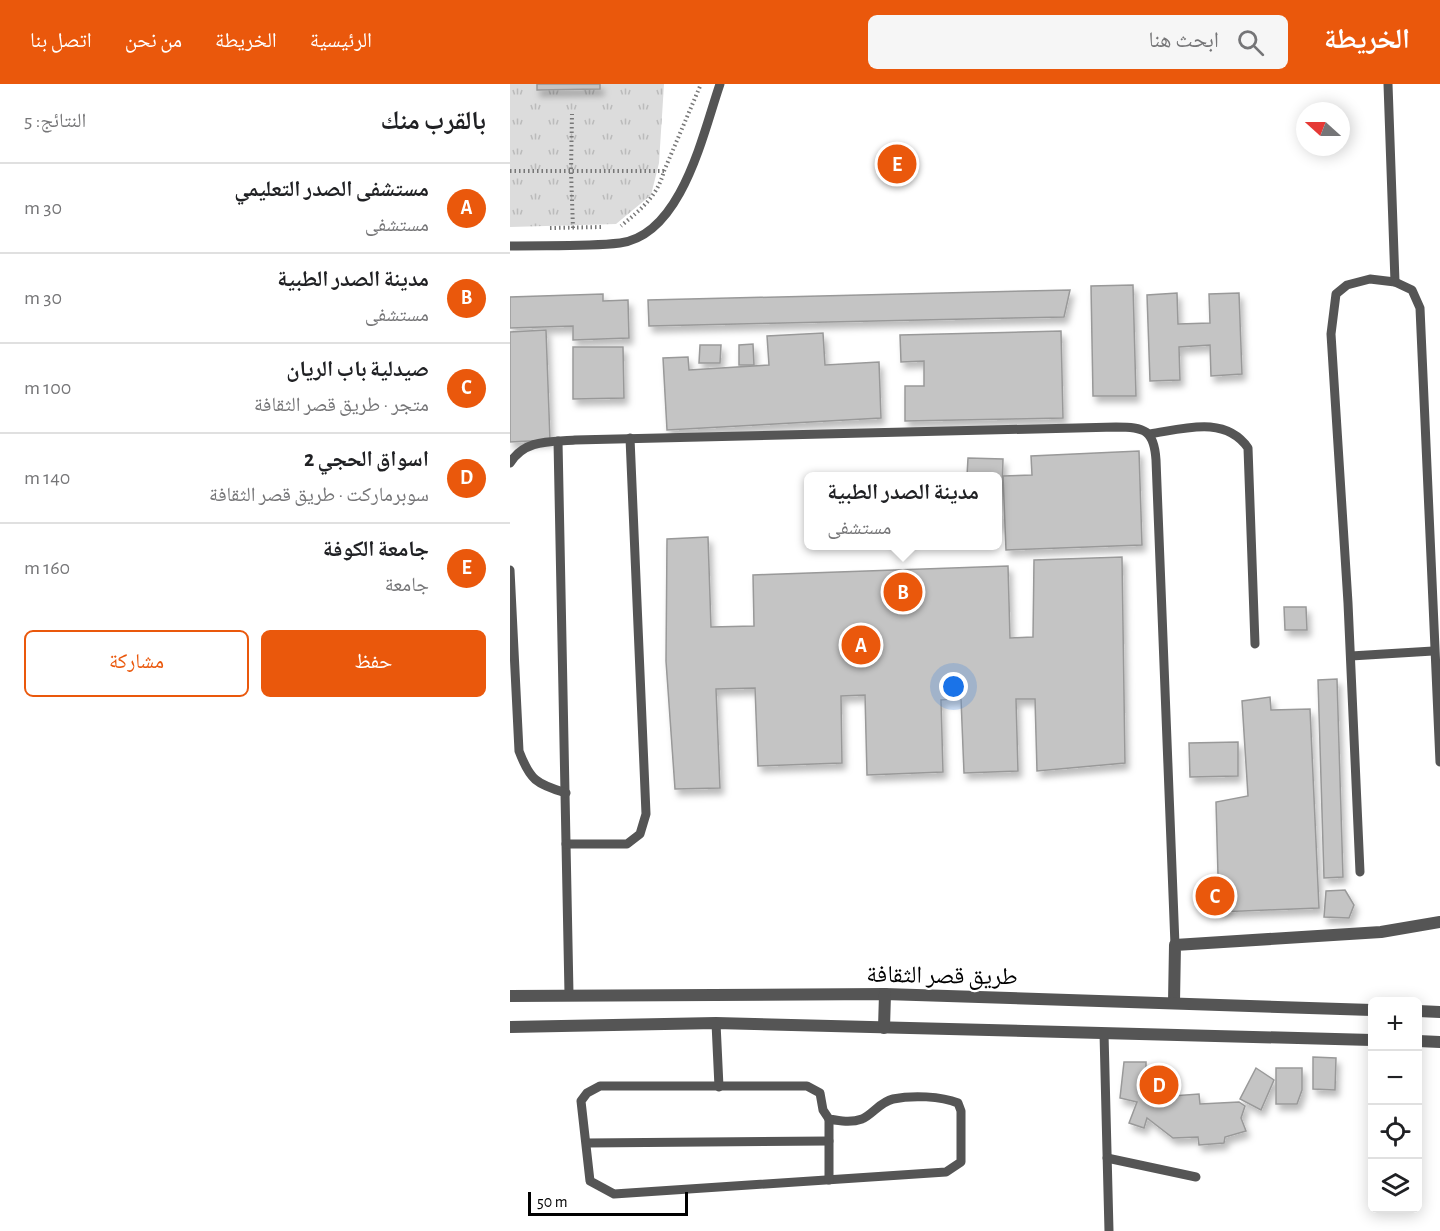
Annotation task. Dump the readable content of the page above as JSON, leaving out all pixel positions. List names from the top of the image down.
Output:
{
  "streets": {
    "street": ["طريق قصر الثقافة"]
  },
  "scale_bar": "50 m",
  "north": "left",
  "page": {
    "header": "الخريطة",
    "search": "ابحث هنا",
    "nav": [
      "الرئيسية",
      "الخريطة",
      "من نحن",
      "اتصل بنا"
    ],
    "heading": ["بالقرب منك", "النتائج: 5"],
    "pins": [
      "E",
      "B",
      "A",
      "C",
      "D"
    ],
    "list": [
      {
        "mark": "A",
        "name": "مستشفى الصدر التعليمي",
        "note": "مستشفى",
        "value": "30 m"
      },
      {
        "mark": "B",
        "name": "مدينة الصدر الطبية",
        "note": "مستشفى",
        "value": "30 m"
      },
      {
        "mark": "C",
        "name": "صيدلية باب الريان",
        "note": "متجر · طريق قصر الثقافة",
        "value": "100 m"
      },
      {
        "mark": "D",
        "name": "اسواق الحجي 2",
        "note": "سوبرماركت · طريق قصر الثقافة",
        "value": "140 m"
      },
      {
        "mark": "E",
        "name": "جامعة الكوفة",
        "note": "جامعة",
        "value": "160 m"
      }
    ],
    "popup": ["مدينة الصدر الطبية", "مستشفى"],
    "buttons": ["حفظ", "مشاركة"],
    "map_buttons": ["+", "−"],
    "scale": "50 m"
  }
}
